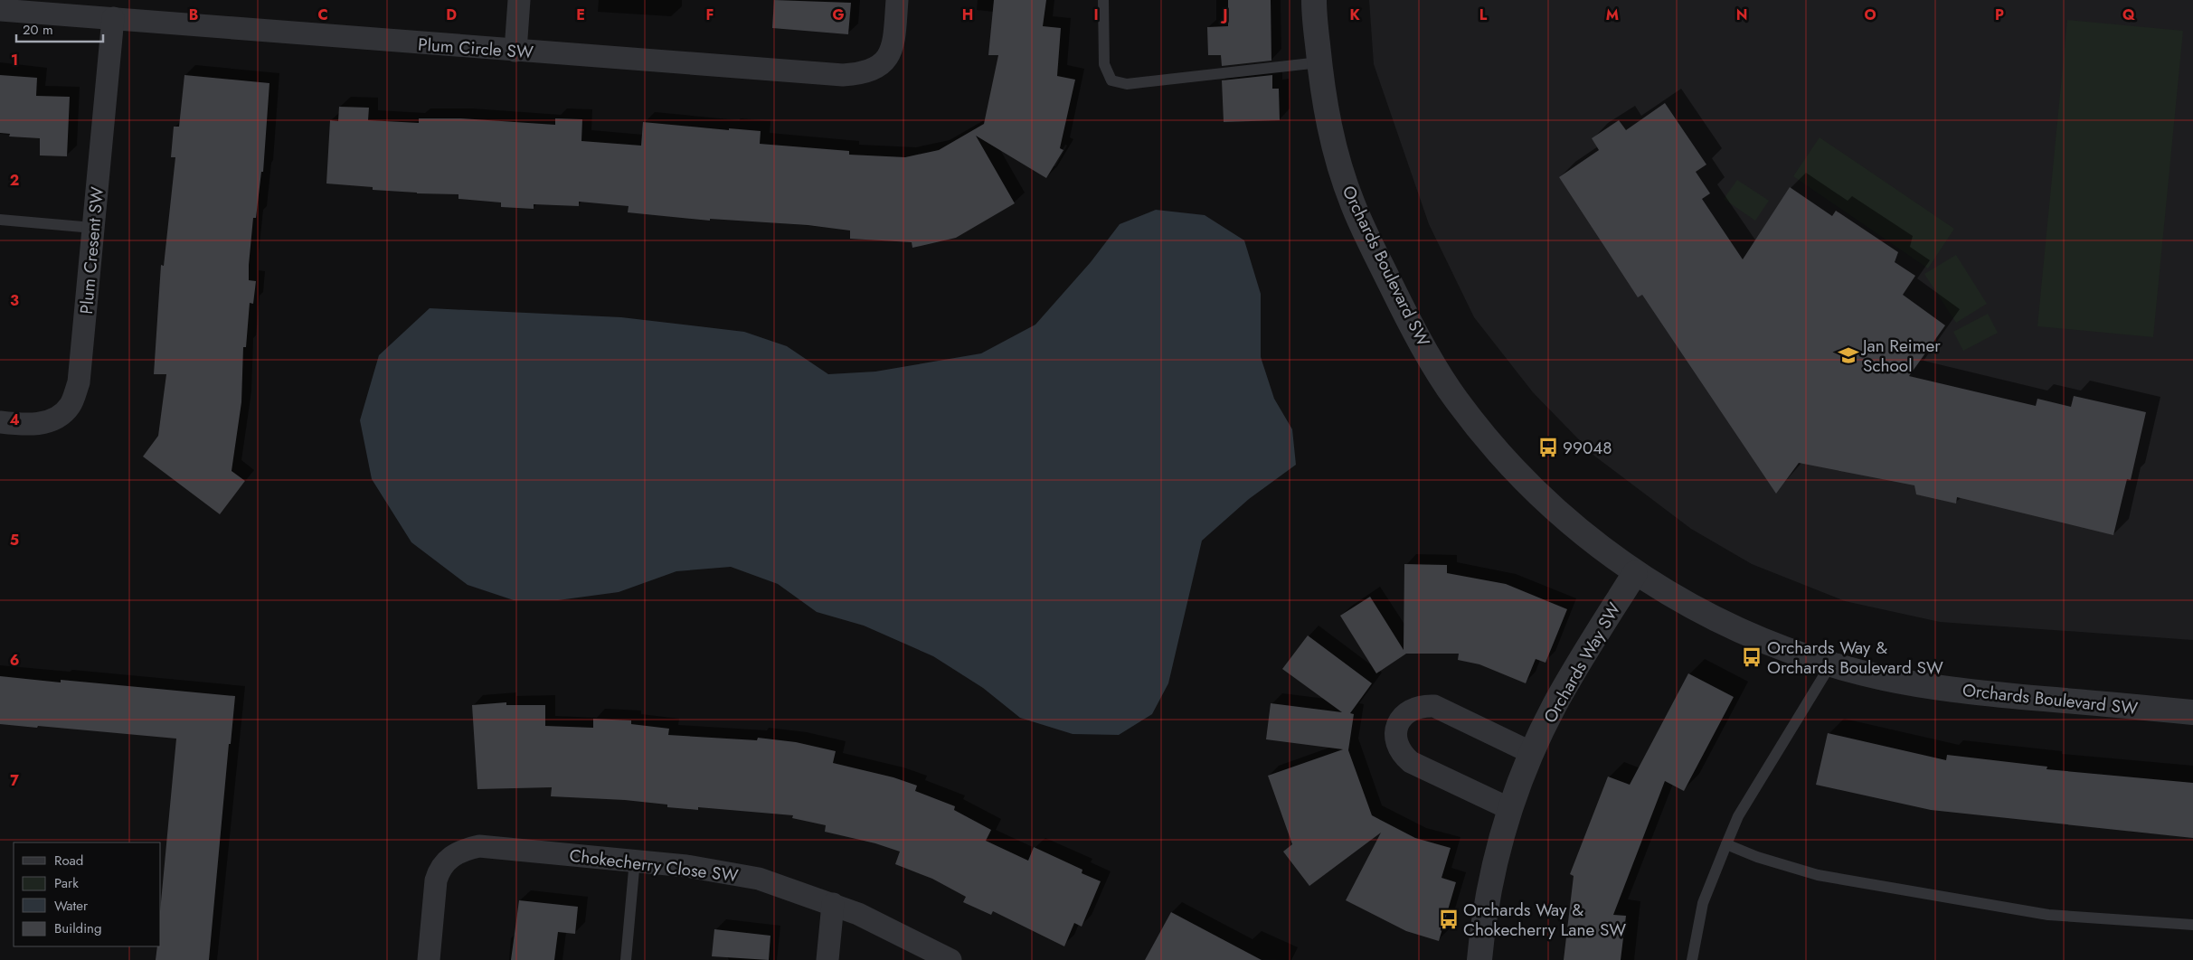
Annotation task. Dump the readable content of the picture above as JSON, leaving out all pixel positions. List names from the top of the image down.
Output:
{
  "streets": {
    "street": [
      "Plum Circle SW",
      "Plum Cresent SW",
      "Orchards Boulevard SW",
      "Orchards Way SW",
      "Chokecherry Close SW"
    ]
  },
  "crossings": [
    ["Plum Circle SW", "Plum Cresent SW"],
    ["Orchards Boulevard SW", "Orchards Way SW"]
  ],
  "places": {
    "school or university": ["Jan Reimer School"],
    "bus stop": ["99048", "Orchards Way & Orchards Boulevard SW", "Orchards Way & Chokecherry Lane SW"]
  },
  "legend": [
    "Road",
    "Park",
    "Water",
    "Building"
  ],
  "scale_bar": "20 m",
  "grid": {
    "columns": [
      "B",
      "C",
      "D",
      "E",
      "F",
      "G",
      "H",
      "I",
      "J",
      "K",
      "L",
      "M",
      "N",
      "O",
      "P",
      "Q"
    ],
    "rows": [
      "1",
      "2",
      "3",
      "4",
      "5",
      "6",
      "7"
    ]
  }
}
